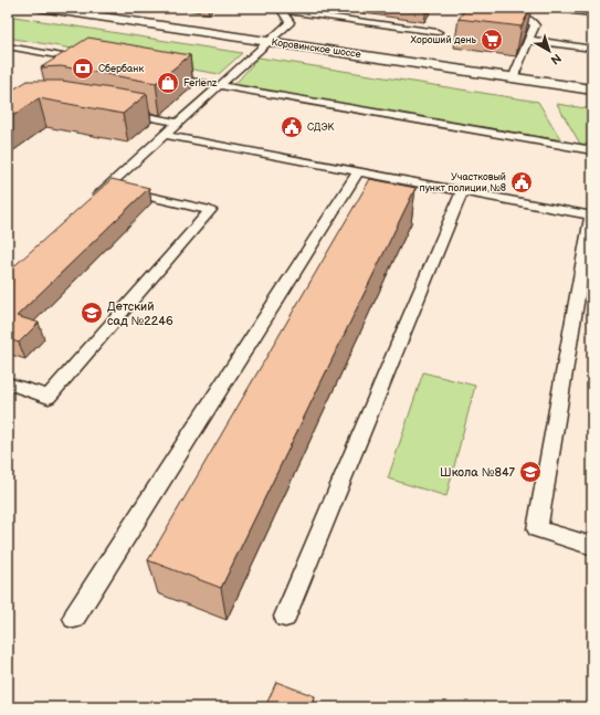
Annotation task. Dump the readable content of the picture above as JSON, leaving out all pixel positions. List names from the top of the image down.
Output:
{
  "streets": {
    "main road": ["Коровинское шоссе"]
  },
  "places": {
    "supermarket": ["Хороший день"],
    "bank": ["Сбербанк"],
    "shop": ["Ferlenz"],
    "public building": ["СДЭК", "Участковый пункт полиции №8"],
    "school or university": ["Детский сад №2246", "Школа №847"]
  },
  "north": "bottom right"
}
